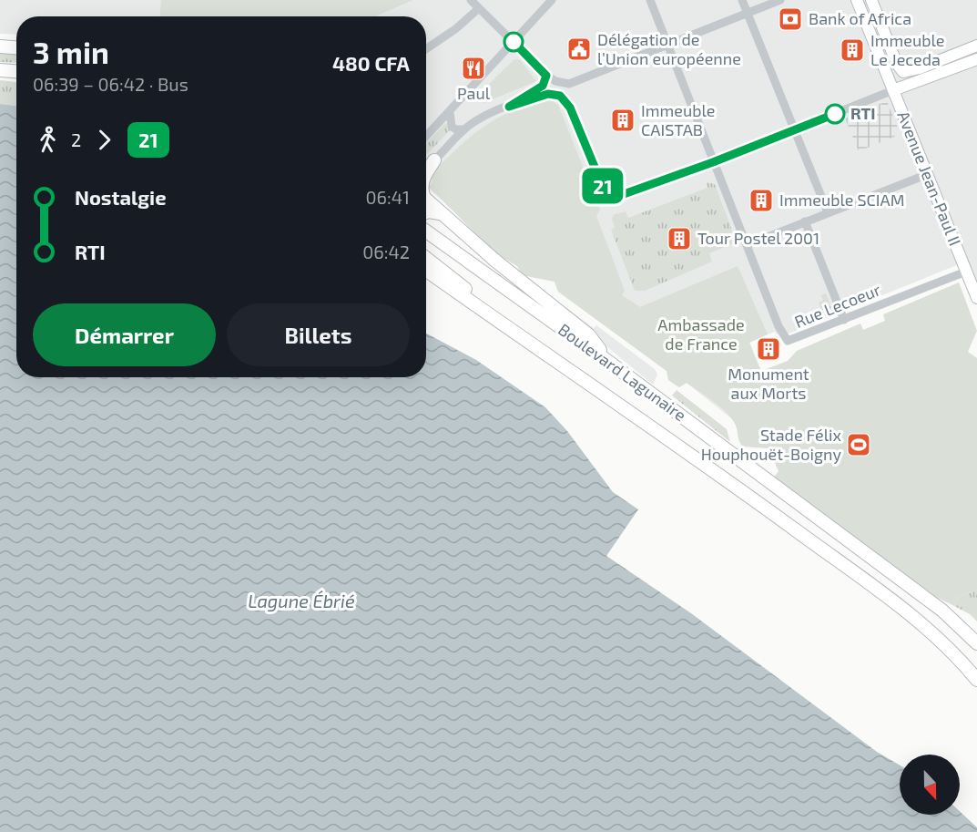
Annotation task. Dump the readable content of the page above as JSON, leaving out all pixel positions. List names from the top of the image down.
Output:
{
  "streets": {
    "highway": ["Boulevard Lagunaire"],
    "main road": ["Avenue Jean-Paul II"],
    "street": ["Rue Lecoeur"]
  },
  "crossings": [
    ["Avenue Jean-Paul II", "Rue Lecoeur"]
  ],
  "water": ["Lagune Ébrié"],
  "parks": ["Ambassade de France"],
  "places": {
    "bank": ["Bank of Africa"],
    "public building": ["Délégation de l’Union européenne"],
    "building": [
      "Immeuble Le Jeceda",
      "Immeuble CAISTAB",
      "Immeuble SCIAM",
      "Tour Postel 2001",
      "Monument aux Morts"
    ],
    "restaurant": ["Paul"],
    "other": ["RTI"],
    "sports": ["Stade Félix Houphouët-Boigny"]
  },
  "lines": ["bus line 21"],
  "north": "bottom",
  "page": {
    "on_map": "21",
    "heading": ["3 min", "06:39 – 06:42 · Bus", "480 CFA"],
    "legs": ["2", "21"],
    "list": [
      {
        "name": "Nostalgie",
        "value": "06:41"
      },
      {
        "name": "RTI",
        "value": "06:42"
      }
    ],
    "buttons": ["Démarrer", "Billets"]
  }
}
